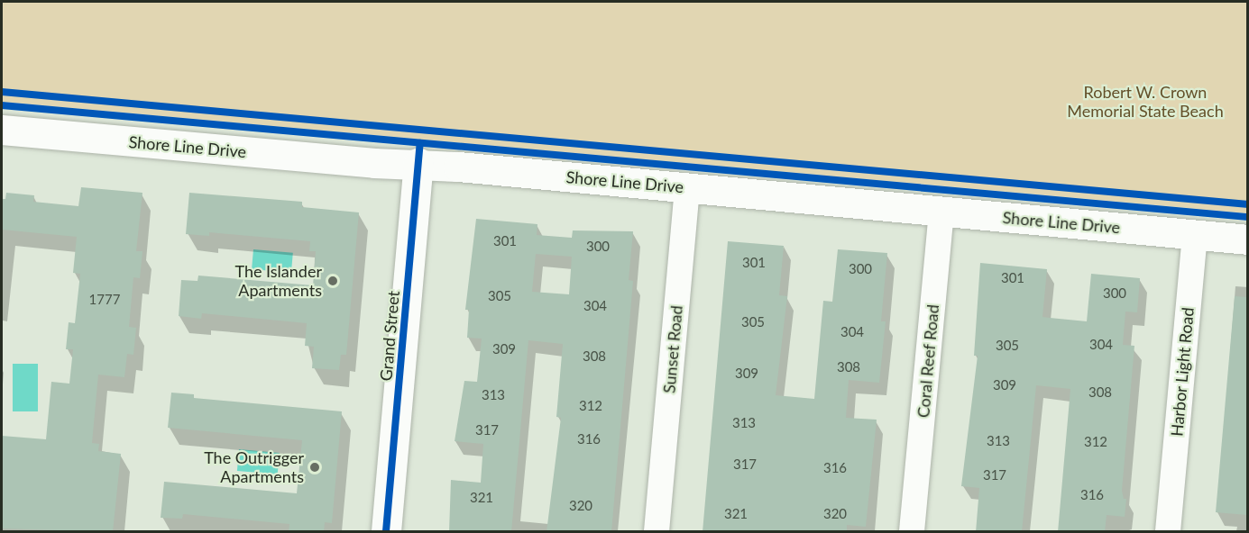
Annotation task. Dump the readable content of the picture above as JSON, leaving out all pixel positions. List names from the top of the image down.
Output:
{
  "streets": {
    "street": [
      "Shore Line Drive",
      "Grand Street",
      "Sunset Road",
      "Coral Reef Road",
      "Harbor Light Road"
    ]
  },
  "crossings": [
    ["Shore Line Drive", "Grand Street"],
    ["Shore Line Drive", "Sunset Road"],
    ["Shore Line Drive", "Coral Reef Road"],
    ["Shore Line Drive", "Harbor Light Road"]
  ],
  "parks": ["Robert W. Crown Memorial State Beach"],
  "places": ["The Islander Apartments", "The Outrigger Apartments"],
  "house_numbers": [
    "301",
    "300",
    "301",
    "300",
    "301",
    "300",
    "305",
    "1777",
    "304",
    "305",
    "304",
    "304",
    "305",
    "309",
    "308",
    "308",
    "309",
    "309",
    "308",
    "313",
    "312",
    "313",
    "317",
    "316",
    "313",
    "312",
    "317",
    "316",
    "317",
    "316",
    "321",
    "320",
    "321",
    "320"
  ]
}
